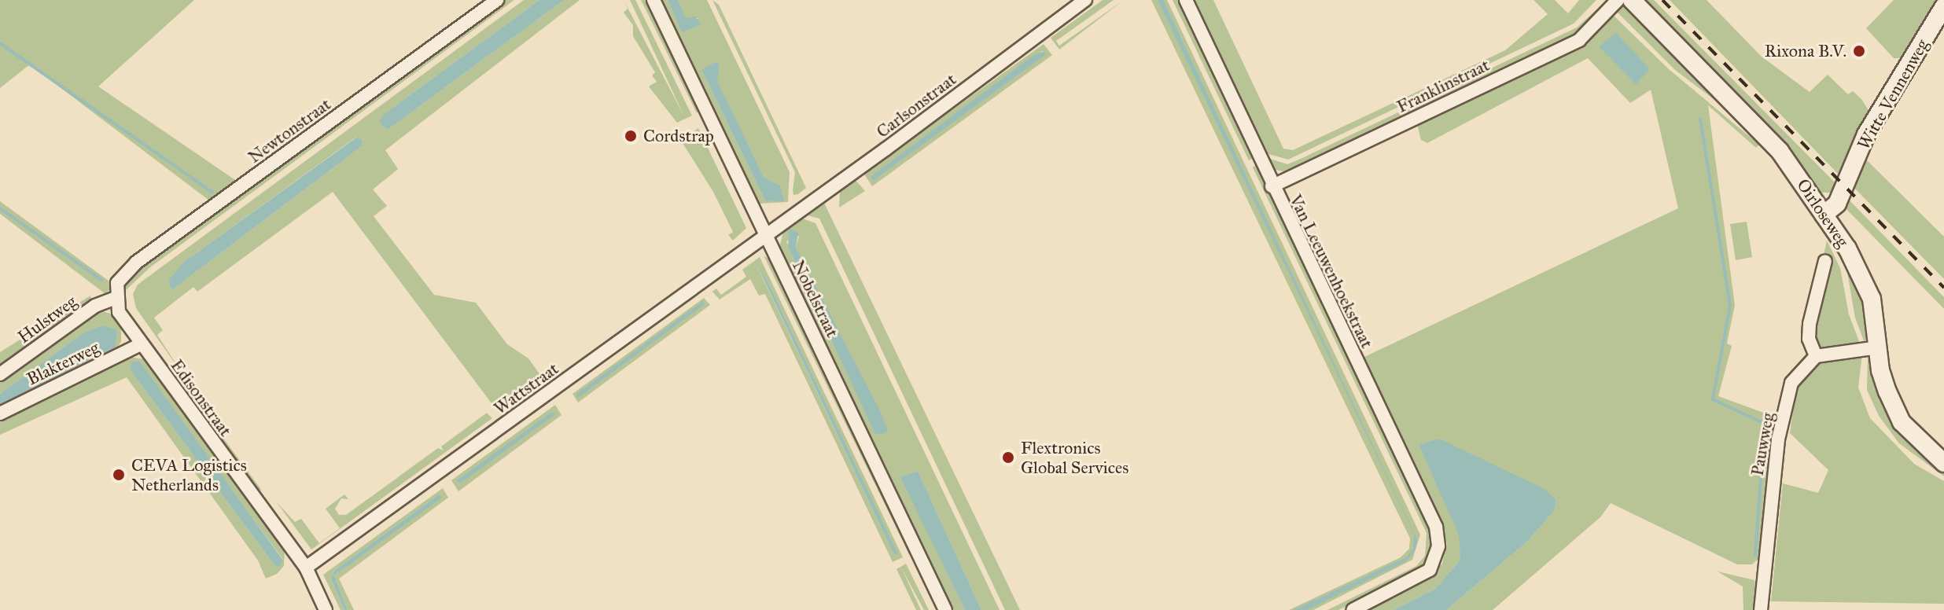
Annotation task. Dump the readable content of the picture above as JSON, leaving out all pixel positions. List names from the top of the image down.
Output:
{
  "streets": {
    "street": [
      "Franklinstraat",
      "Witte Vennenweg",
      "Carlsonstraat",
      "Newtonstraat",
      "Oirloseweg",
      "Van Leeuwenhoekstraat",
      "Nobelstraat",
      "Hulstweg",
      "Blakterweg",
      "Wattstraat",
      "Edisonstraat",
      "Pauwweg"
    ]
  },
  "crossings": [
    ["Franklinstraat", "Van Leeuwenhoekstraat"],
    ["Witte Vennenweg", "Oirloseweg"],
    ["Carlsonstraat", "Nobelstraat"],
    ["Carlsonstraat", "Wattstraat"],
    ["Newtonstraat", "Hulstweg"],
    ["Newtonstraat", "Edisonstraat"],
    ["Oirloseweg", "Pauwweg"],
    ["Nobelstraat", "Wattstraat"],
    ["Hulstweg", "Edisonstraat"],
    ["Blakterweg", "Edisonstraat"],
    ["Wattstraat", "Edisonstraat"]
  ],
  "places": [
    "Rixona B.V.",
    "Cordstrap",
    "Flextronics Global Services",
    "CEVA Logistics Netherlands"
  ]
}
